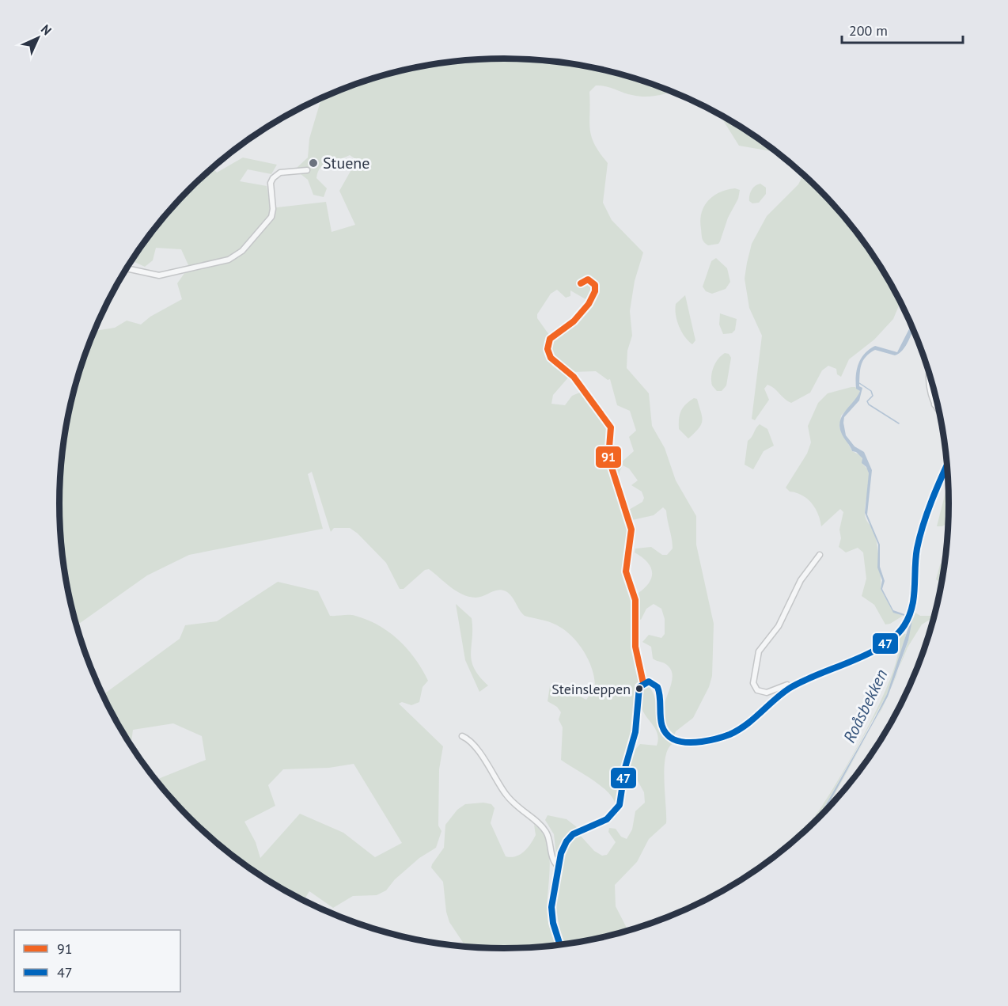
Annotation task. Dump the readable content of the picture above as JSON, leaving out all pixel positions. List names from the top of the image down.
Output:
{
  "water": ["Roåsbekken"],
  "places": ["Stuene", "Steinsleppen"],
  "lines": ["transit line 91", "transit line 47"],
  "legend": ["91", "47"],
  "scale_bar": "200 m",
  "north": "top right"
}
